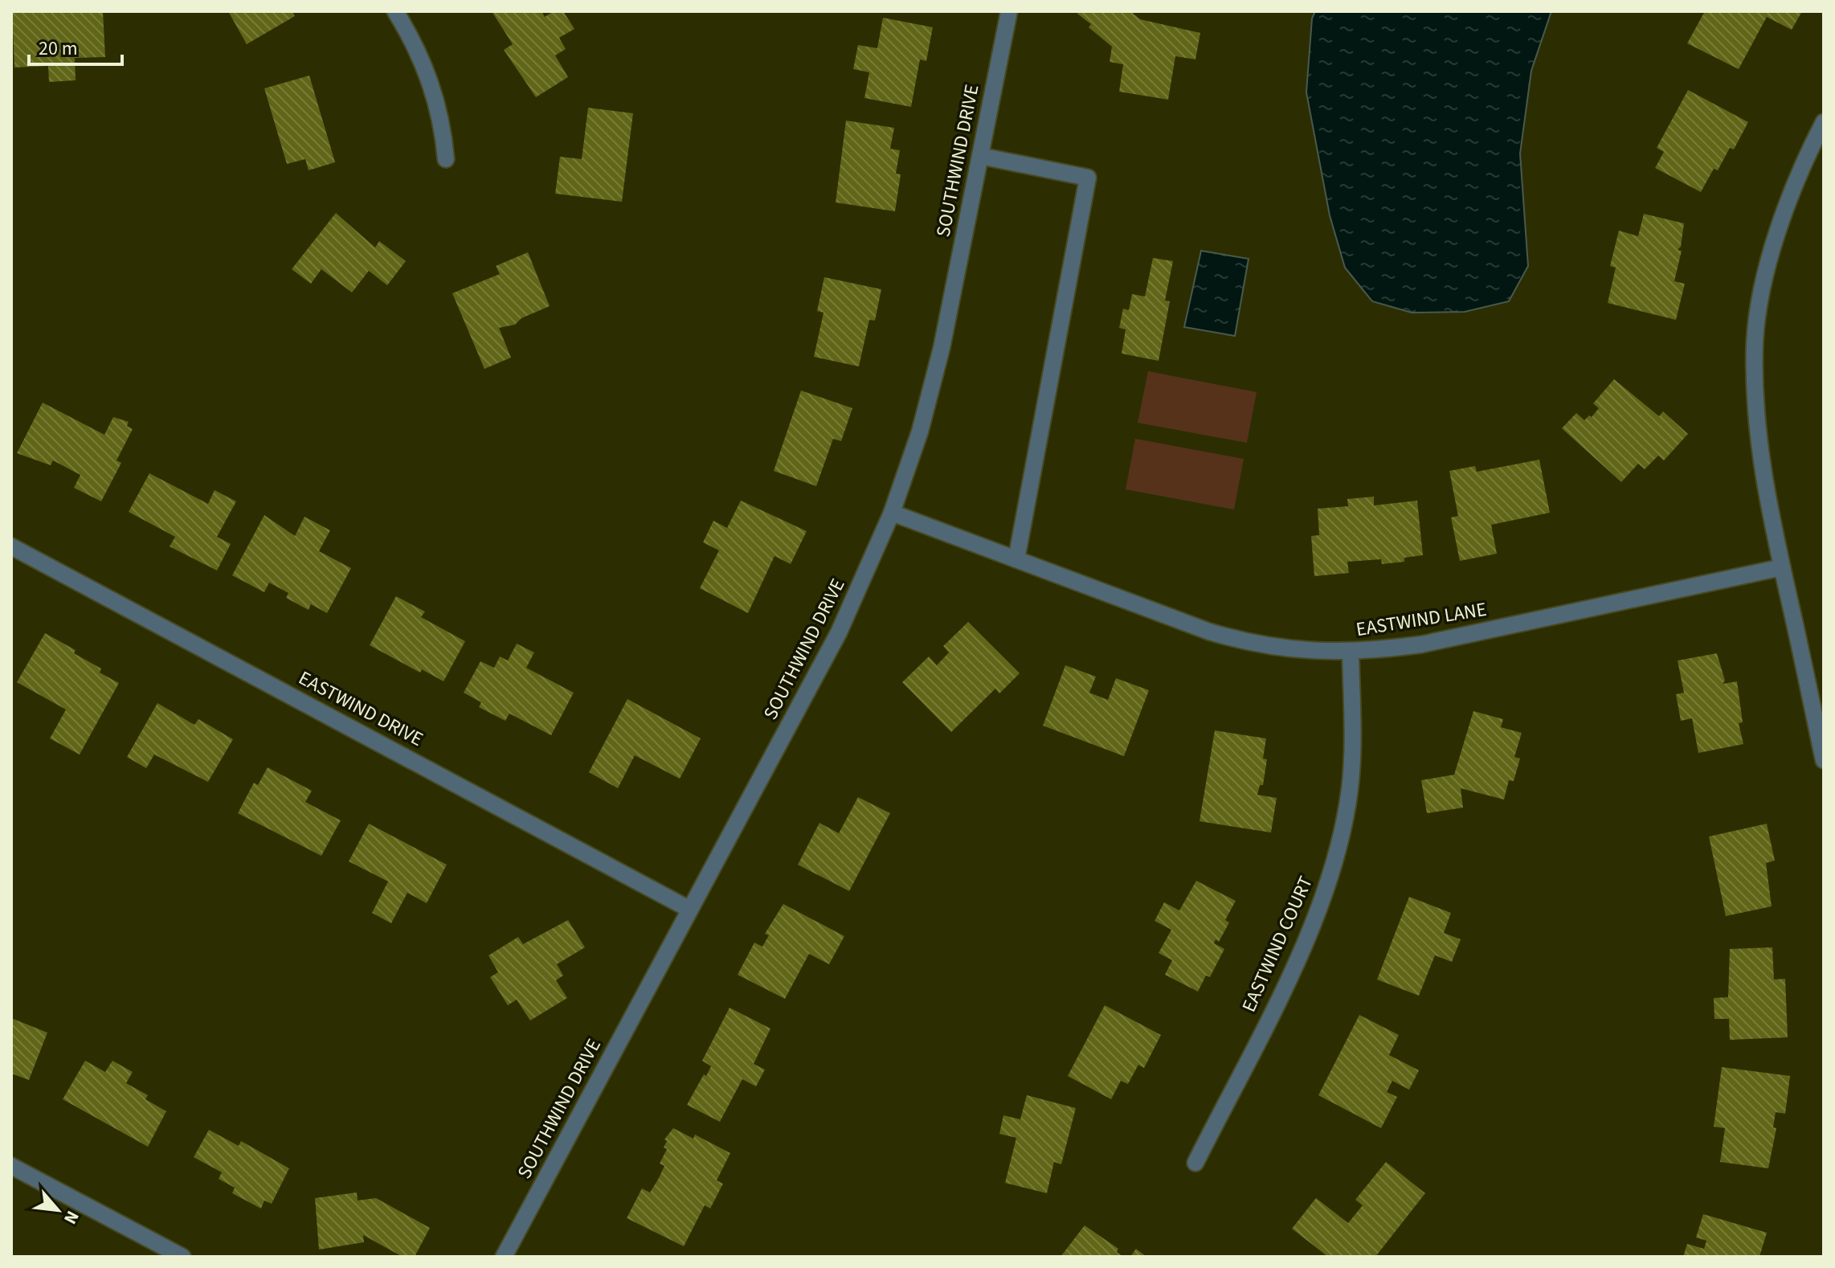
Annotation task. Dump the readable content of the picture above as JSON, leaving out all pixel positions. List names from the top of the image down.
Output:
{
  "streets": {
    "street": [
      "SOUTHWIND DRIVE",
      "EASTWIND LANE",
      "EASTWIND DRIVE",
      "EASTWIND COURT"
    ]
  },
  "crossings": [
    ["SOUTHWIND DRIVE", "EASTWIND LANE"],
    ["SOUTHWIND DRIVE", "EASTWIND DRIVE"],
    ["EASTWIND LANE", "EASTWIND COURT"]
  ],
  "scale_bar": "20 m",
  "north": "bottom right"
}
